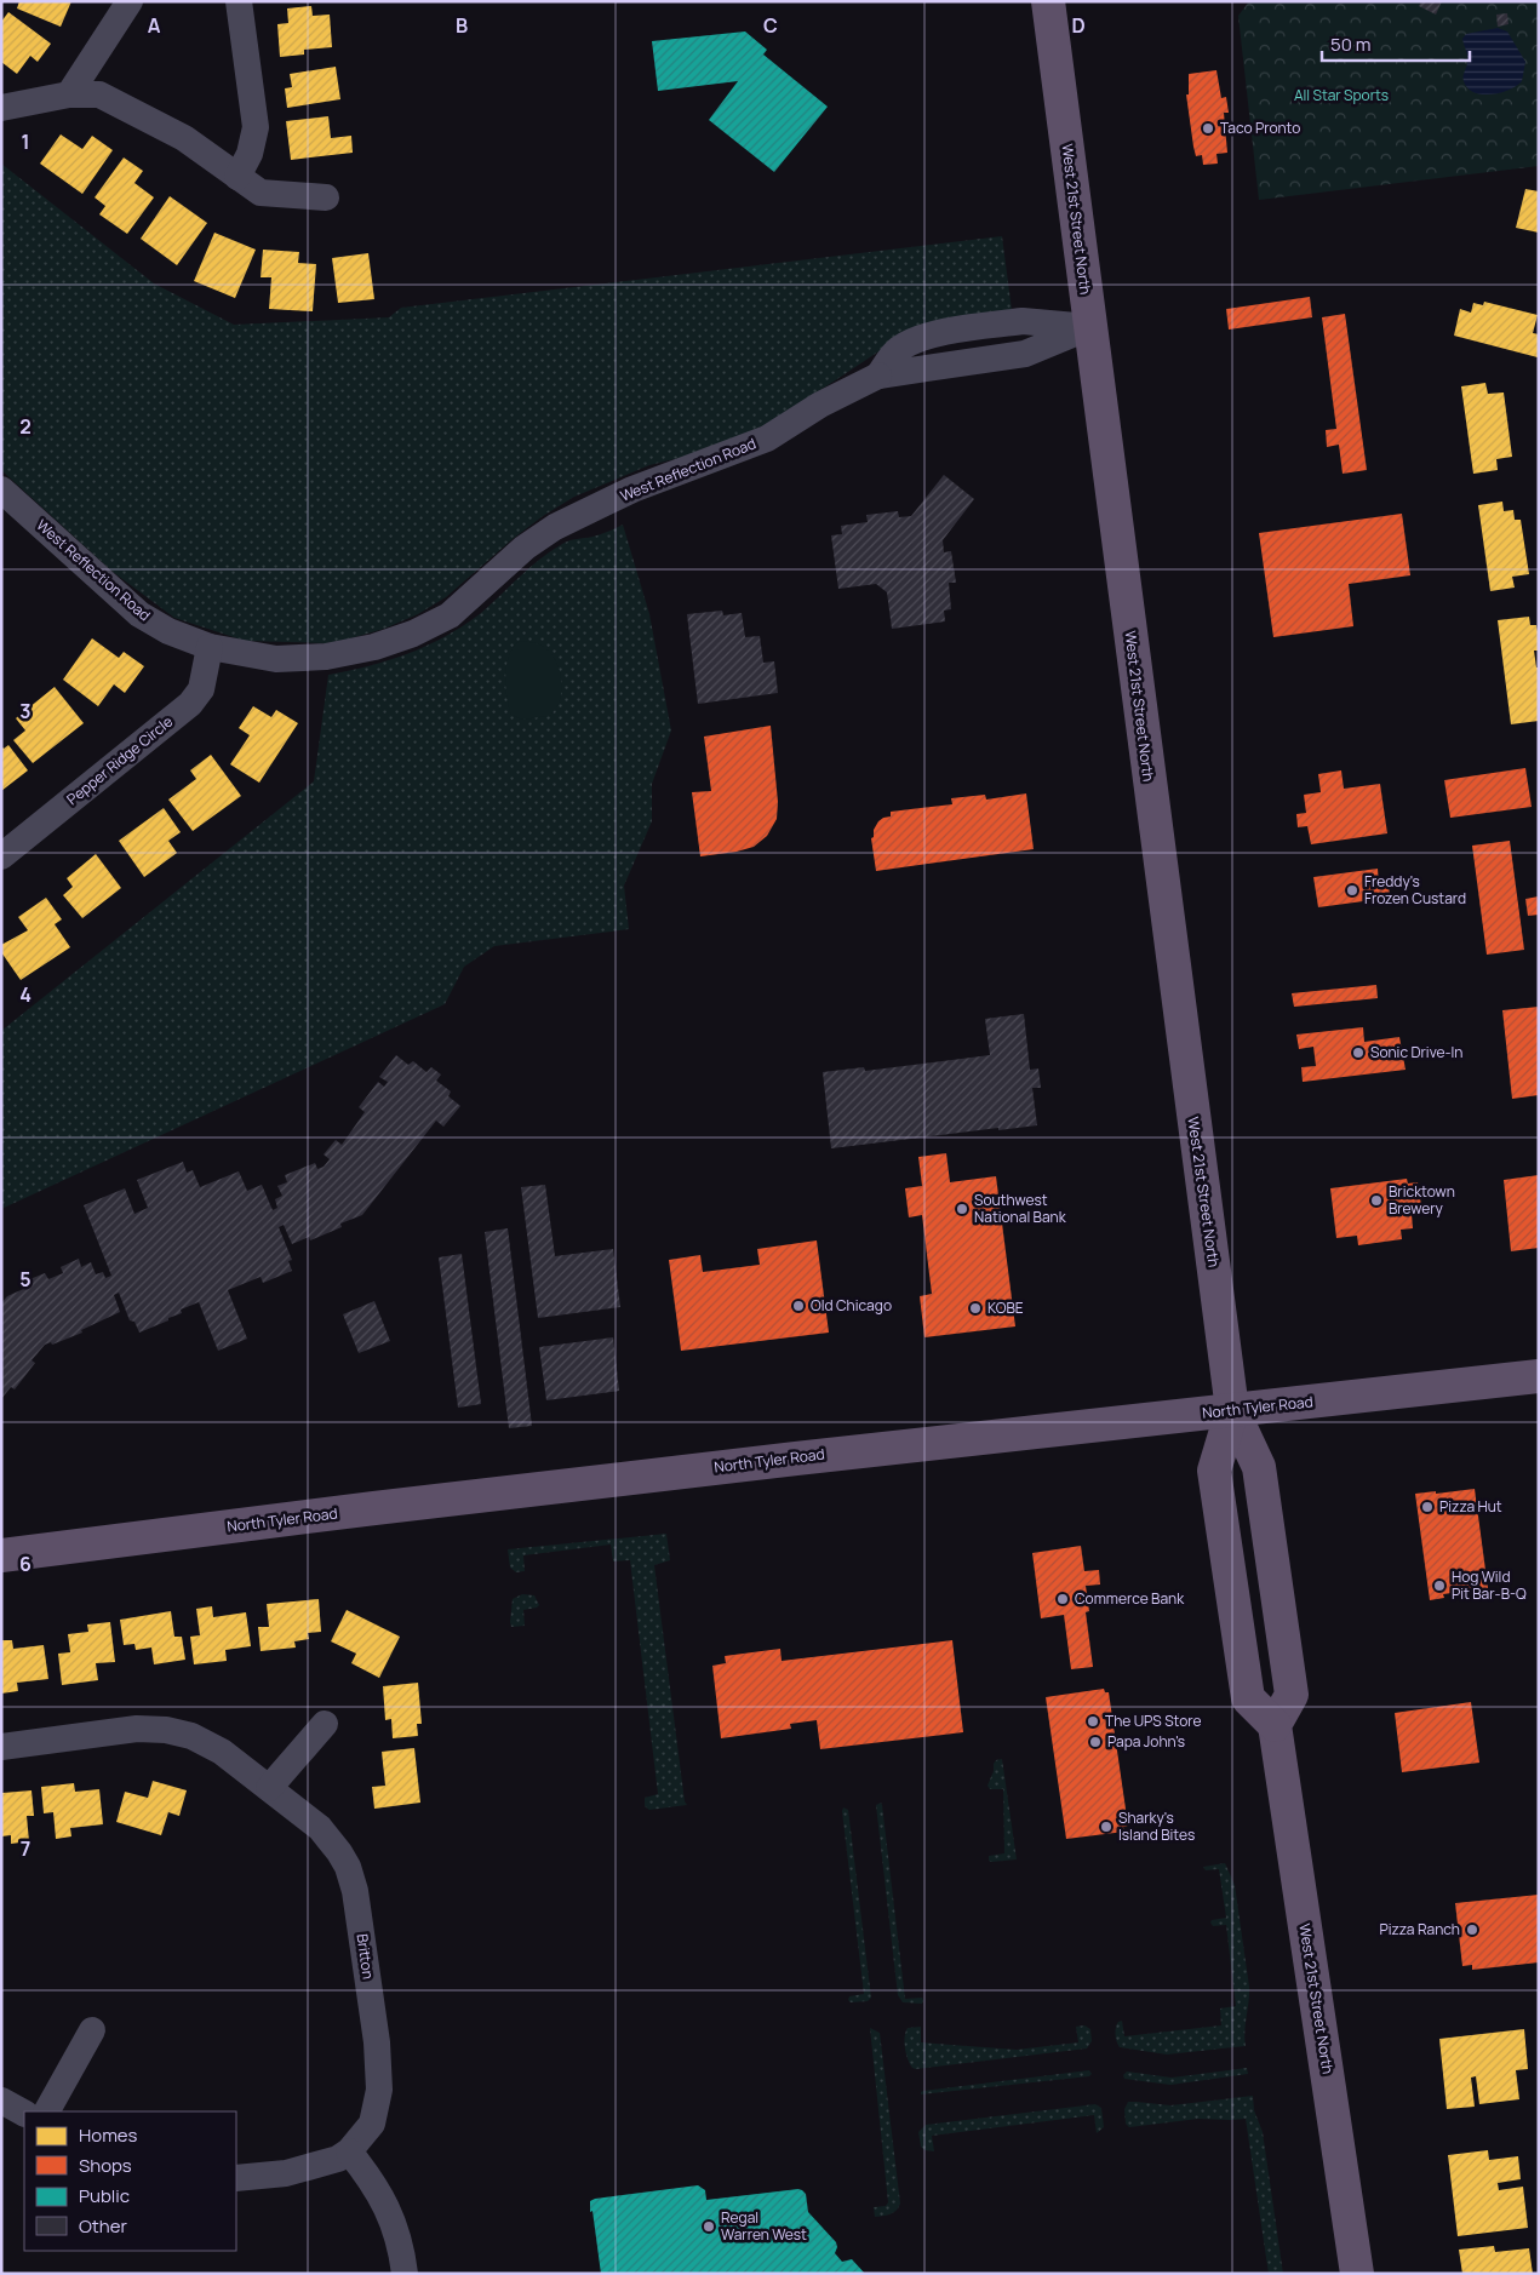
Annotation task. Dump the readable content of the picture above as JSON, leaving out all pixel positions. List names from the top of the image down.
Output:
{
  "streets": {
    "main road": ["West 21st Street North", "North Tyler Road"],
    "street": ["West Reflection Road", "Pepper Ridge Circle", "Britton"]
  },
  "crossings": [
    ["West 21st Street North", "West Reflection Road"],
    ["West 21st Street North", "North Tyler Road"],
    ["West Reflection Road", "Pepper Ridge Circle"]
  ],
  "parks": ["All Star Sports"],
  "places": [
    "Taco Pronto",
    "Freddy's Frozen Custard",
    "Sonic Drive-In",
    "Bricktown Brewery",
    "Southwest National Bank",
    "Old Chicago",
    "KOBE",
    "Pizza Hut",
    "Hog Wild Pit Bar-B-Q",
    "Commerce Bank",
    "The UPS Store",
    "Papa John's",
    "Sharky's Island Bites",
    "Pizza Ranch",
    "Regal Warren West"
  ],
  "legend": [
    "Homes",
    "Shops",
    "Public",
    "Other"
  ],
  "scale_bar": "50 m",
  "grid": {
    "columns": [
      "A",
      "B",
      "C",
      "D"
    ],
    "rows": [
      "1",
      "2",
      "3",
      "4",
      "5",
      "6",
      "7"
    ]
  }
}
